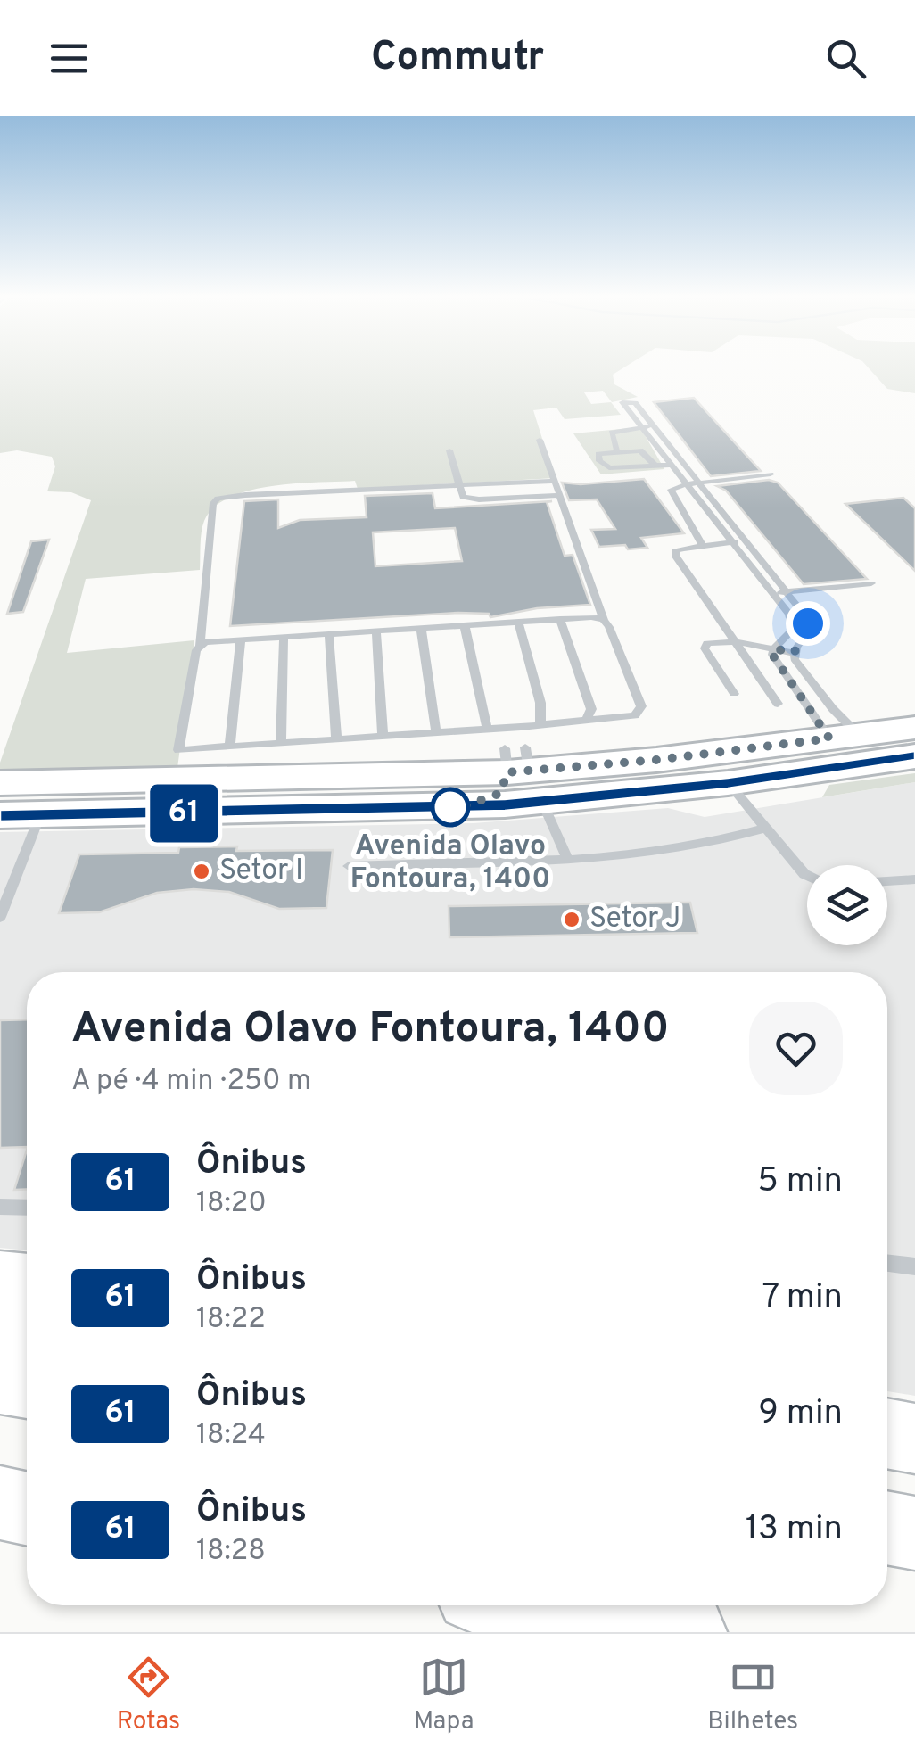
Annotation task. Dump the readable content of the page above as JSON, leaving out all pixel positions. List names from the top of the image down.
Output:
{
  "places": ["Avenida Olavo Fontoura, 1400", "Setor I", "Setor J"],
  "lines": ["bus line 61"],
  "page": {
    "header": "Commutr",
    "on_map": "61",
    "heading": ["Avenida Olavo Fontoura, 1400", "A pé · 4 min · 250 m"],
    "list": [
      {
        "mark": "61",
        "name": "Ônibus",
        "note": "18:20",
        "value": "5 min"
      },
      {
        "mark": "61",
        "name": "Ônibus",
        "note": "18:22",
        "value": "7 min"
      },
      {
        "mark": "61",
        "name": "Ônibus",
        "note": "18:24",
        "value": "9 min"
      },
      {
        "mark": "61",
        "name": "Ônibus",
        "note": "18:28",
        "value": "13 min"
      }
    ],
    "tabs": ["Rotas", "Mapa", "Bilhetes"]
  }
}
